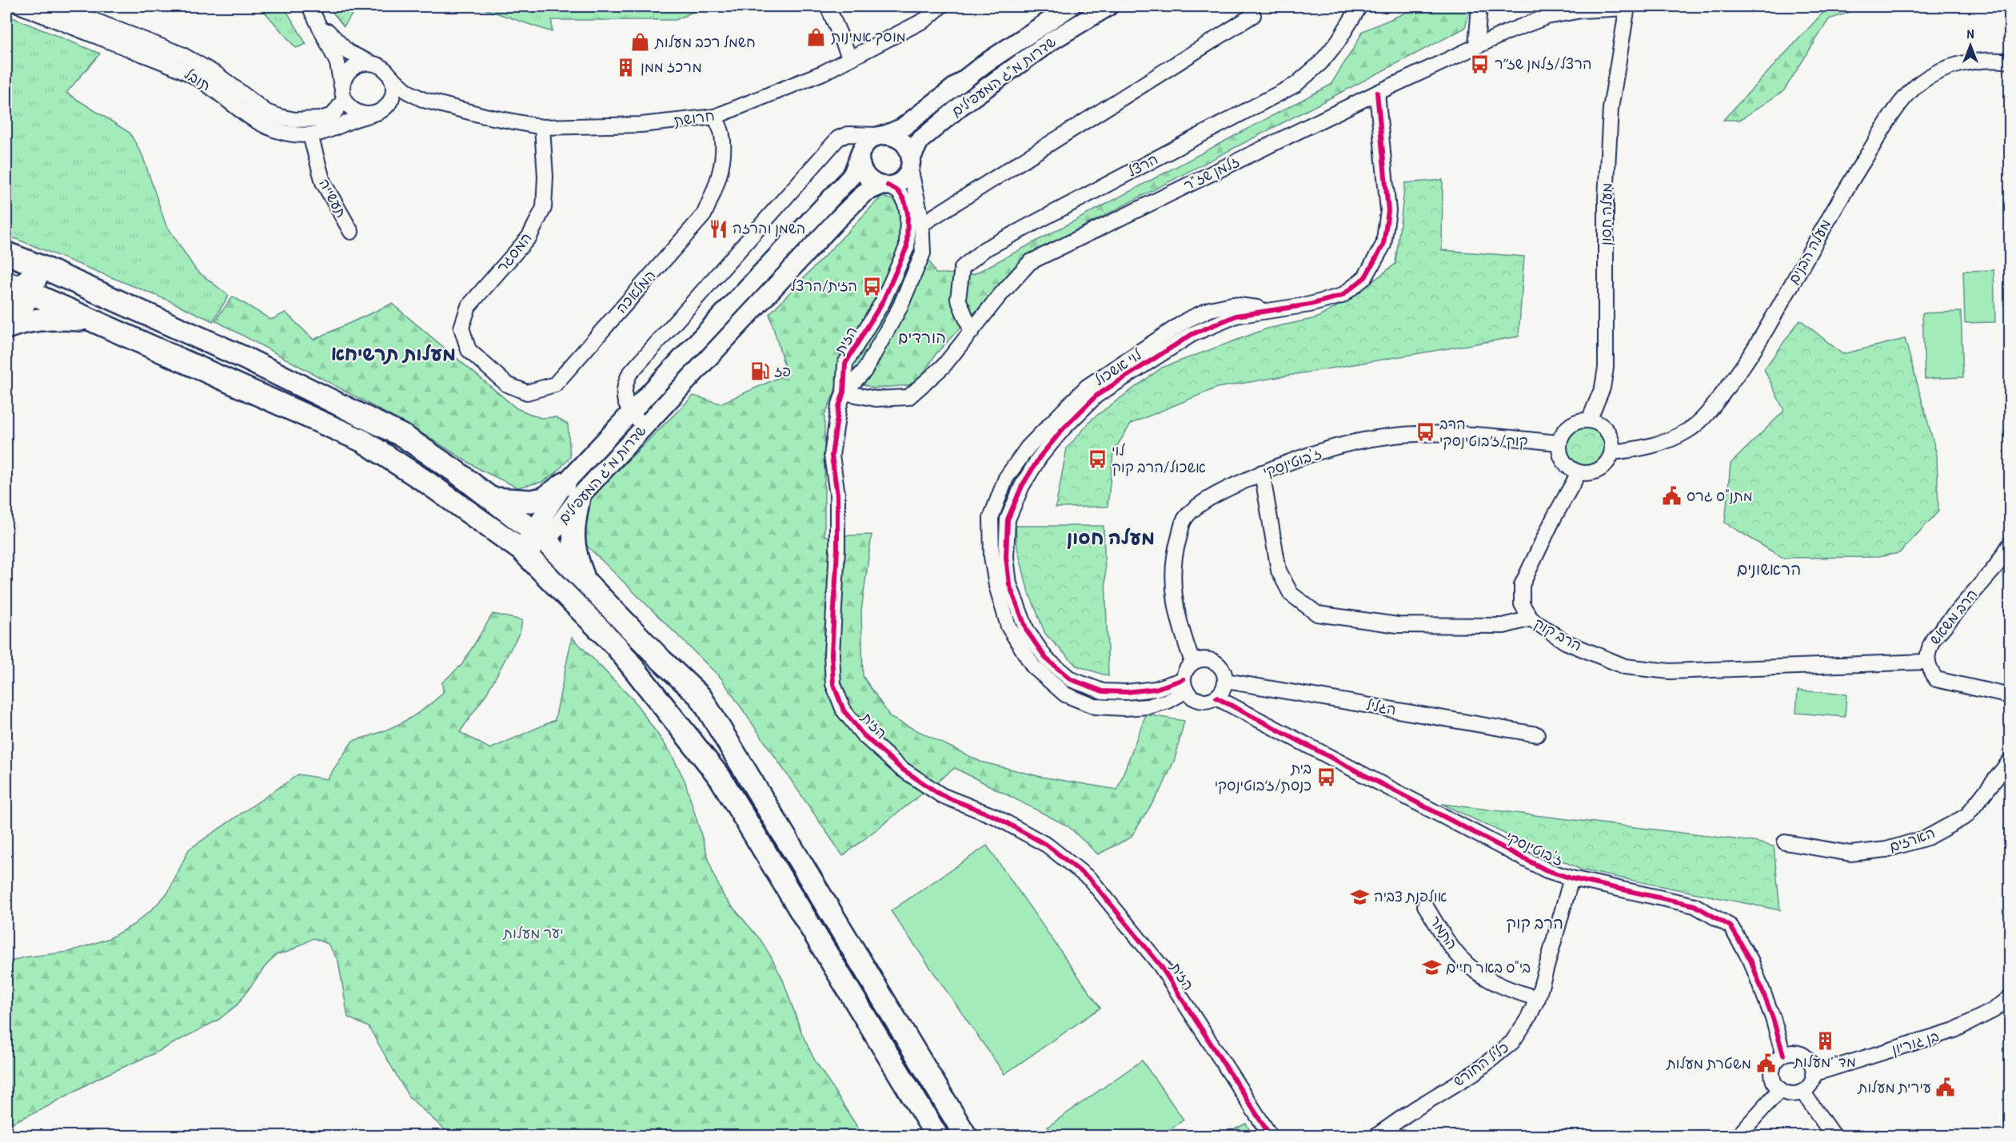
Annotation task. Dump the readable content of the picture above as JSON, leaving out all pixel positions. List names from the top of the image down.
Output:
{
  "streets": {
    "main road": ["שדרות מ\"ג המעפילים"],
    "street": [
      "תובל",
      "חרושת",
      "הרצל",
      "זלמן שז\"ר",
      "תעשייה",
      "מעלה חסון",
      "מעלה הבנים",
      "המסגר",
      "המלאכה",
      "הזית",
      "לוי אשכול",
      "ז'בוטינסקי",
      "הרב משאש",
      "הרב קוק",
      "הגליל",
      "הארזים",
      "התמר",
      "בן גוריון",
      "כליל החורש"
    ]
  },
  "crossings": [
    ["שדרות מ\"ג המעפילים", "הזית"],
    ["תובל", "חרושת"],
    ["תובל", "תעשייה"],
    ["חרושת", "המסגר"],
    ["חרושת", "המלאכה"],
    ["הרצל", "זלמן שז\"ר"],
    ["זלמן שז\"ר", "מעלה חסון"],
    ["זלמן שז\"ר", "הזית"],
    ["זלמן שז\"ר", "לוי אשכול"],
    ["מעלה חסון", "מעלה הבנים"],
    ["מעלה חסון", "ז'בוטינסקי"],
    ["מעלה הבנים", "ז'בוטינסקי"],
    ["המסגר", "המלאכה"],
    ["לוי אשכול", "ז'בוטינסקי"],
    ["לוי אשכול", "הגליל"],
    ["ז'בוטינסקי", "הרב קוק"],
    ["ז'בוטינסקי", "הגליל"],
    ["ז'בוטינסקי", "בן גוריון"],
    ["ז'בוטינסקי", "כליל החורש"],
    ["הרב משאש", "הרב קוק"],
    ["התמר", "כליל החורש"]
  ],
  "districts": [
    "הורדים",
    "מעלות תרשיחא",
    "מעלה חסון",
    "הראשונים",
    "הרב קוק"
  ],
  "parks": ["יער מעלות"],
  "places": {
    "shop": ["מוסך אמינות", "חשמל רכב מעלות"],
    "bus stop": [
      "הרצל/זלמן שז״ר",
      "הזית/הרצל",
      "הרב קוק/ז׳בוטינסקי",
      "לוי אשכול/הרב קוק",
      "בית כנסת/ז׳בוטינסקי"
    ],
    "building": ["מרכז ממן", "מד\" מעלות"],
    "restaurant": ["השמן והרזה"],
    "fuel station": ["פז"],
    "public building": ["מתנ\"ס גרס", "משטרת מעלות", "עירית מעלות"],
    "school or university": ["אולפנת צביה", "בי\"ס באר חיים"]
  },
  "north": "top"
}
